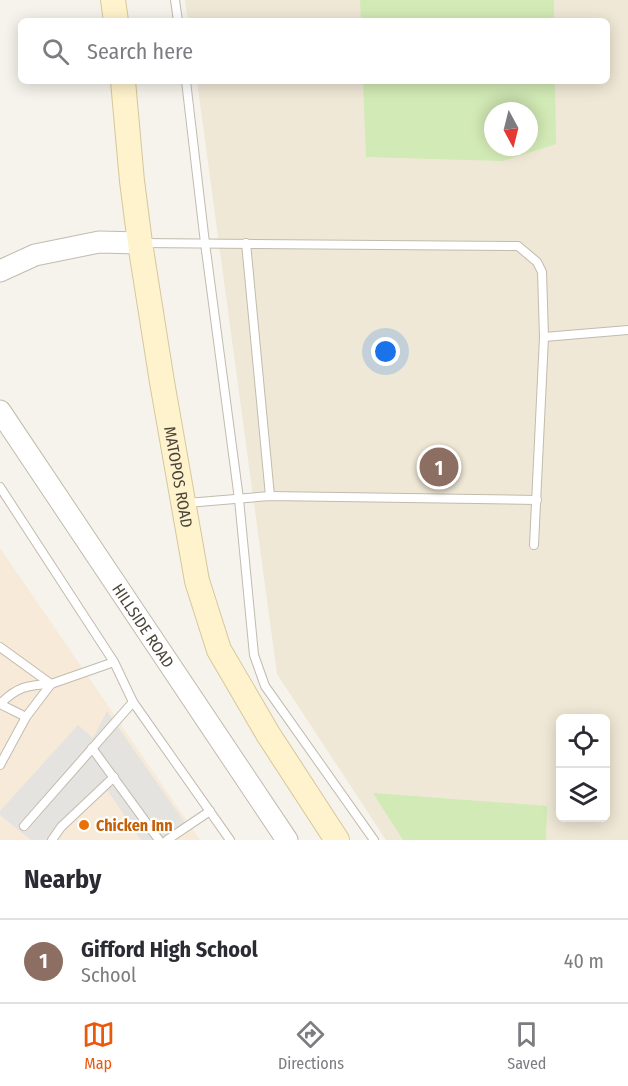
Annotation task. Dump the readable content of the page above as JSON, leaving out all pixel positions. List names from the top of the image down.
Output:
{
  "streets": {
    "main road": ["MATOPOS ROAD"],
    "street": ["HILLSIDE ROAD"]
  },
  "places": ["Chicken Inn"],
  "north": "bottom",
  "page": {
    "search": "Search here",
    "pins": "1",
    "heading": "Nearby",
    "list": [
      {
        "mark": "1",
        "name": "Gifford High School",
        "note": "School",
        "value": "40 m"
      }
    ],
    "nav": ["Map", "Directions", "Saved"]
  }
}
